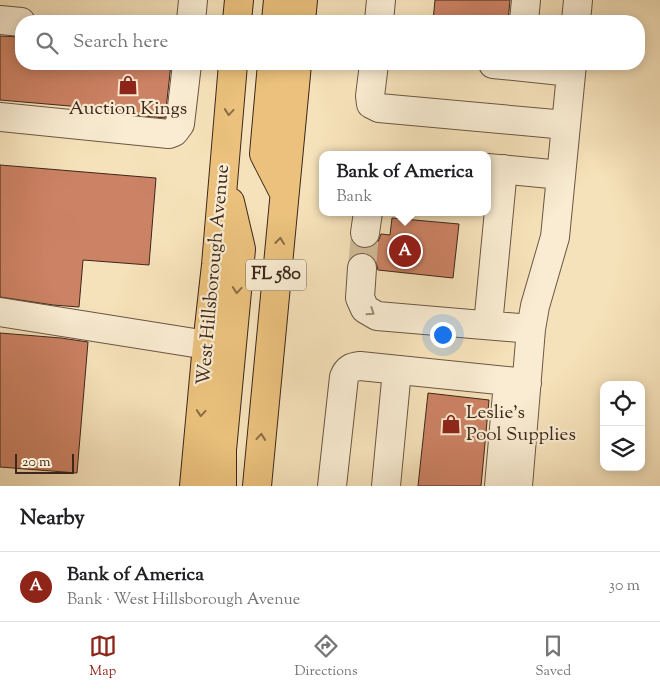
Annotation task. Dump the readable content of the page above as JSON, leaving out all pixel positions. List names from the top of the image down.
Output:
{
  "streets": {
    "main road": ["West Hillsborough Avenue", "FL 580"]
  },
  "places": {
    "shop": ["Auction Kings", "Leslie's Pool Supplies"]
  },
  "scale_bar": "20 m",
  "page": {
    "search": "Search here",
    "popup": ["Bank of America", "Bank"],
    "pins": "A",
    "scale": "20 m",
    "heading": "Nearby",
    "list": [
      {
        "mark": "A",
        "name": "Bank of America",
        "note": "Bank · West Hillsborough Avenue",
        "value": "30 m"
      }
    ],
    "nav": ["Map", "Directions", "Saved"]
  }
}
